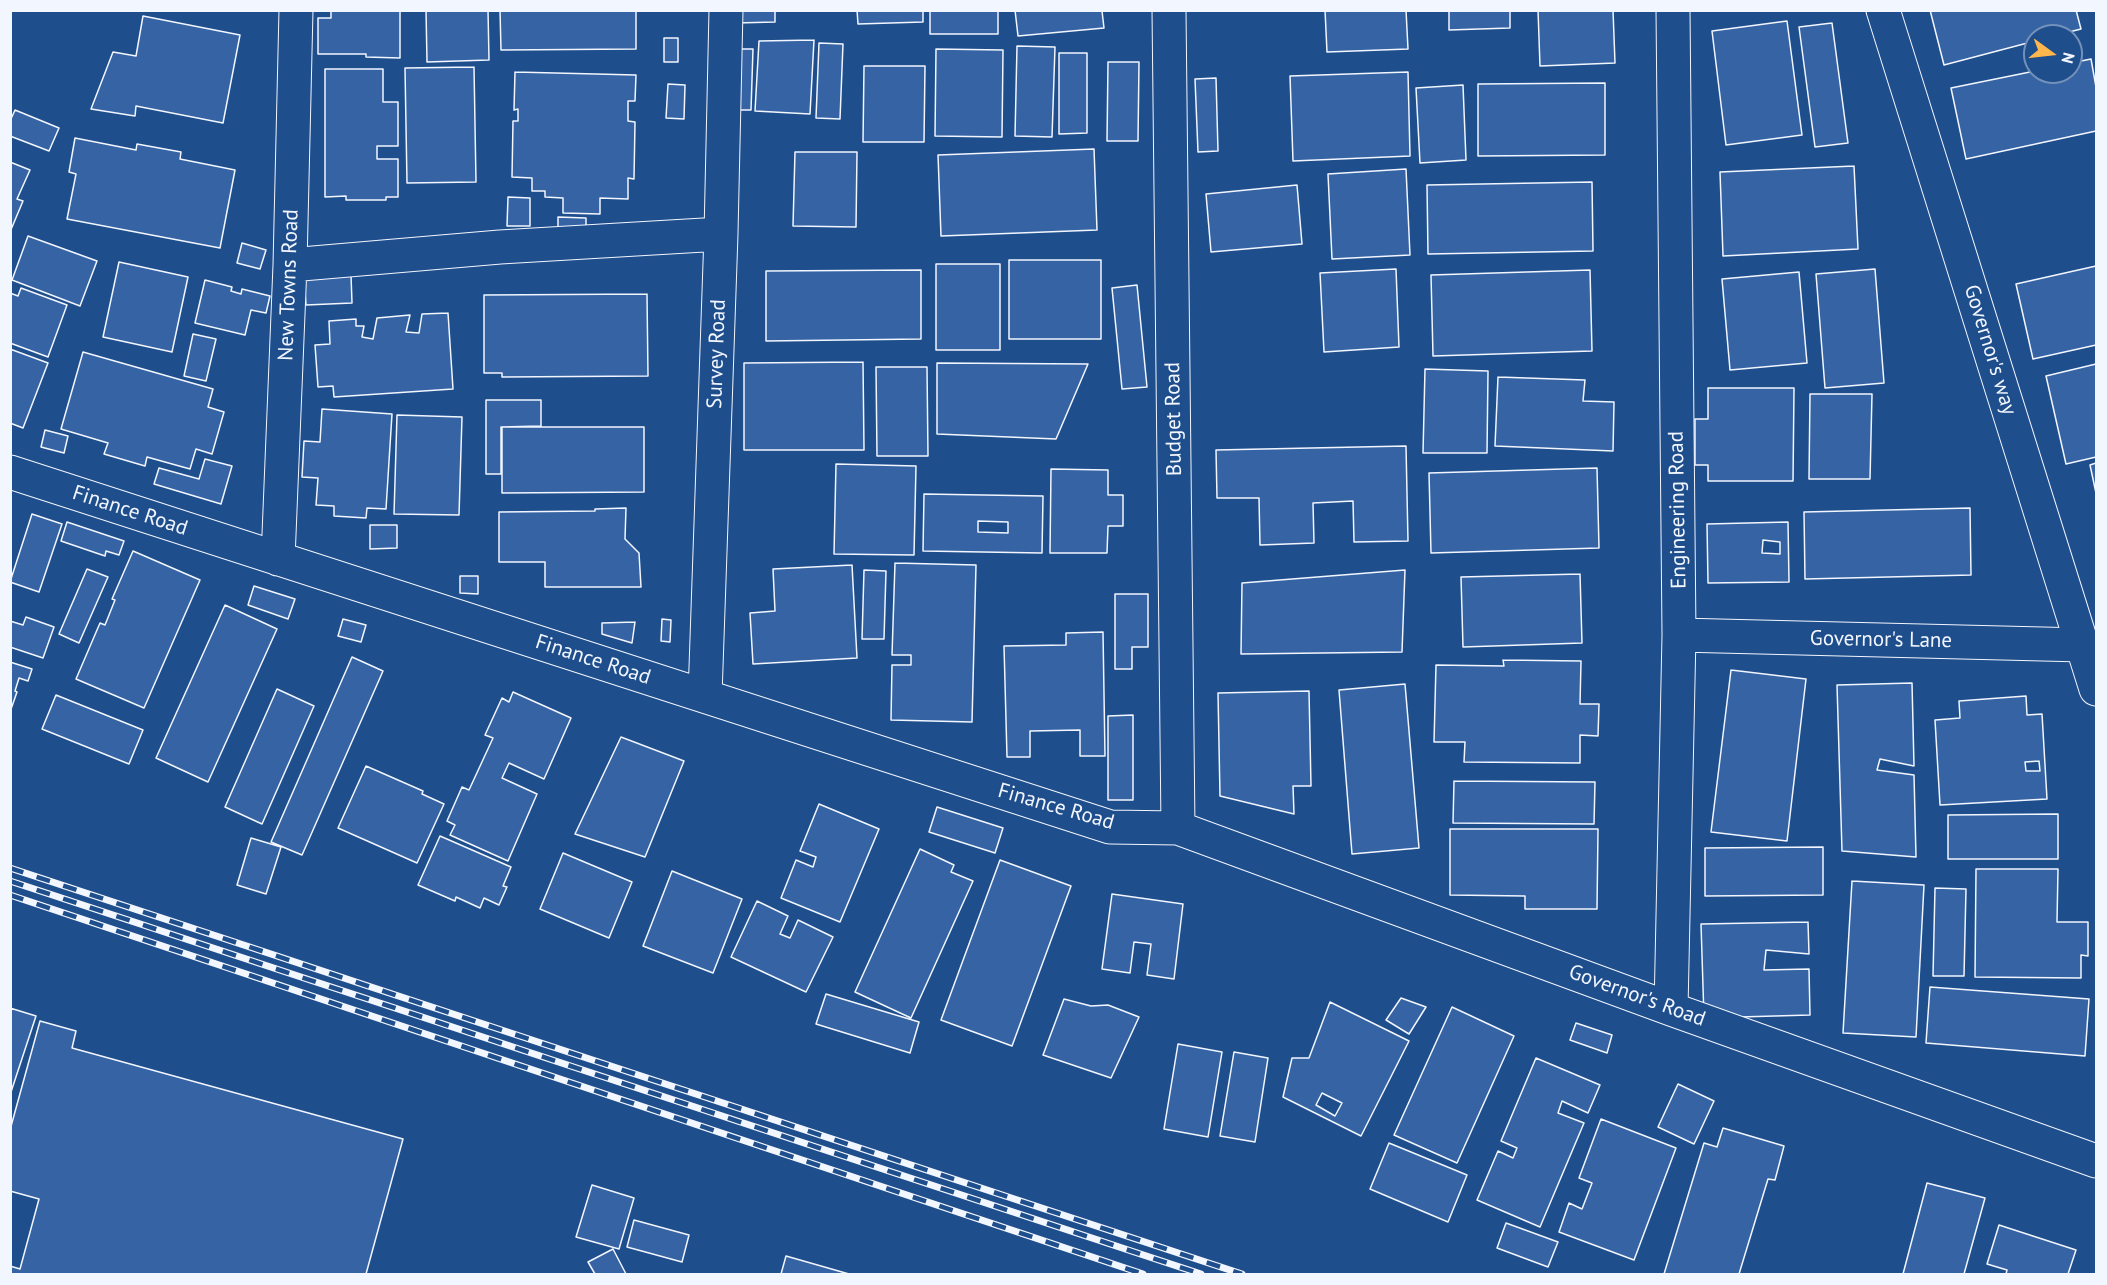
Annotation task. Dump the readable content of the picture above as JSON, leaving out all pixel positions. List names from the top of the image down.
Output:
{
  "streets": {
    "street": [
      "New Towns Road",
      "Governor's way",
      "Survey Road",
      "Budget Road",
      "Engineering Road",
      "Finance Road",
      "Governor's Lane",
      "Governor's Road"
    ]
  },
  "crossings": [
    ["New Towns Road", "Finance Road"],
    ["Governor's way", "Governor's Lane"],
    ["Survey Road", "Finance Road"],
    ["Budget Road", "Finance Road"],
    ["Budget Road", "Governor's Road"],
    ["Engineering Road", "Governor's Lane"],
    ["Engineering Road", "Governor's Road"],
    ["Finance Road", "Governor's Road"]
  ],
  "north": "right"
}
